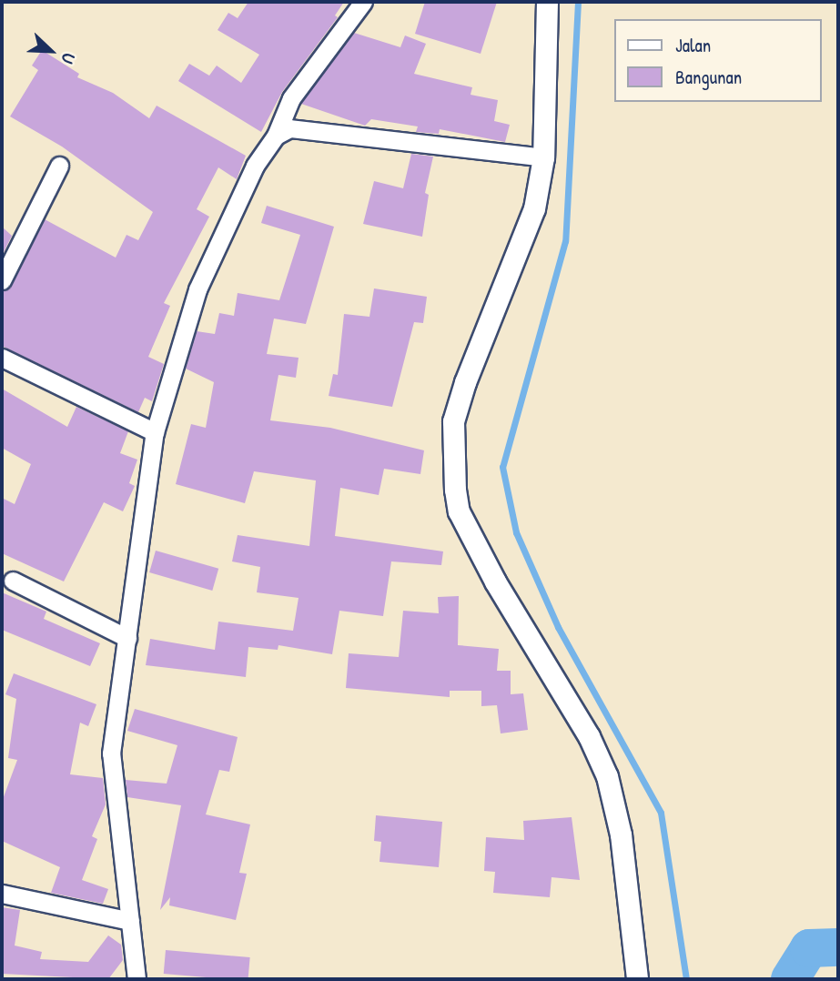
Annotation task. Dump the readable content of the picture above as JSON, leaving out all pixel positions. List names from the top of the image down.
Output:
{
  "legend": ["Jalan", "Bangunan"],
  "north": "bottom right"
}
